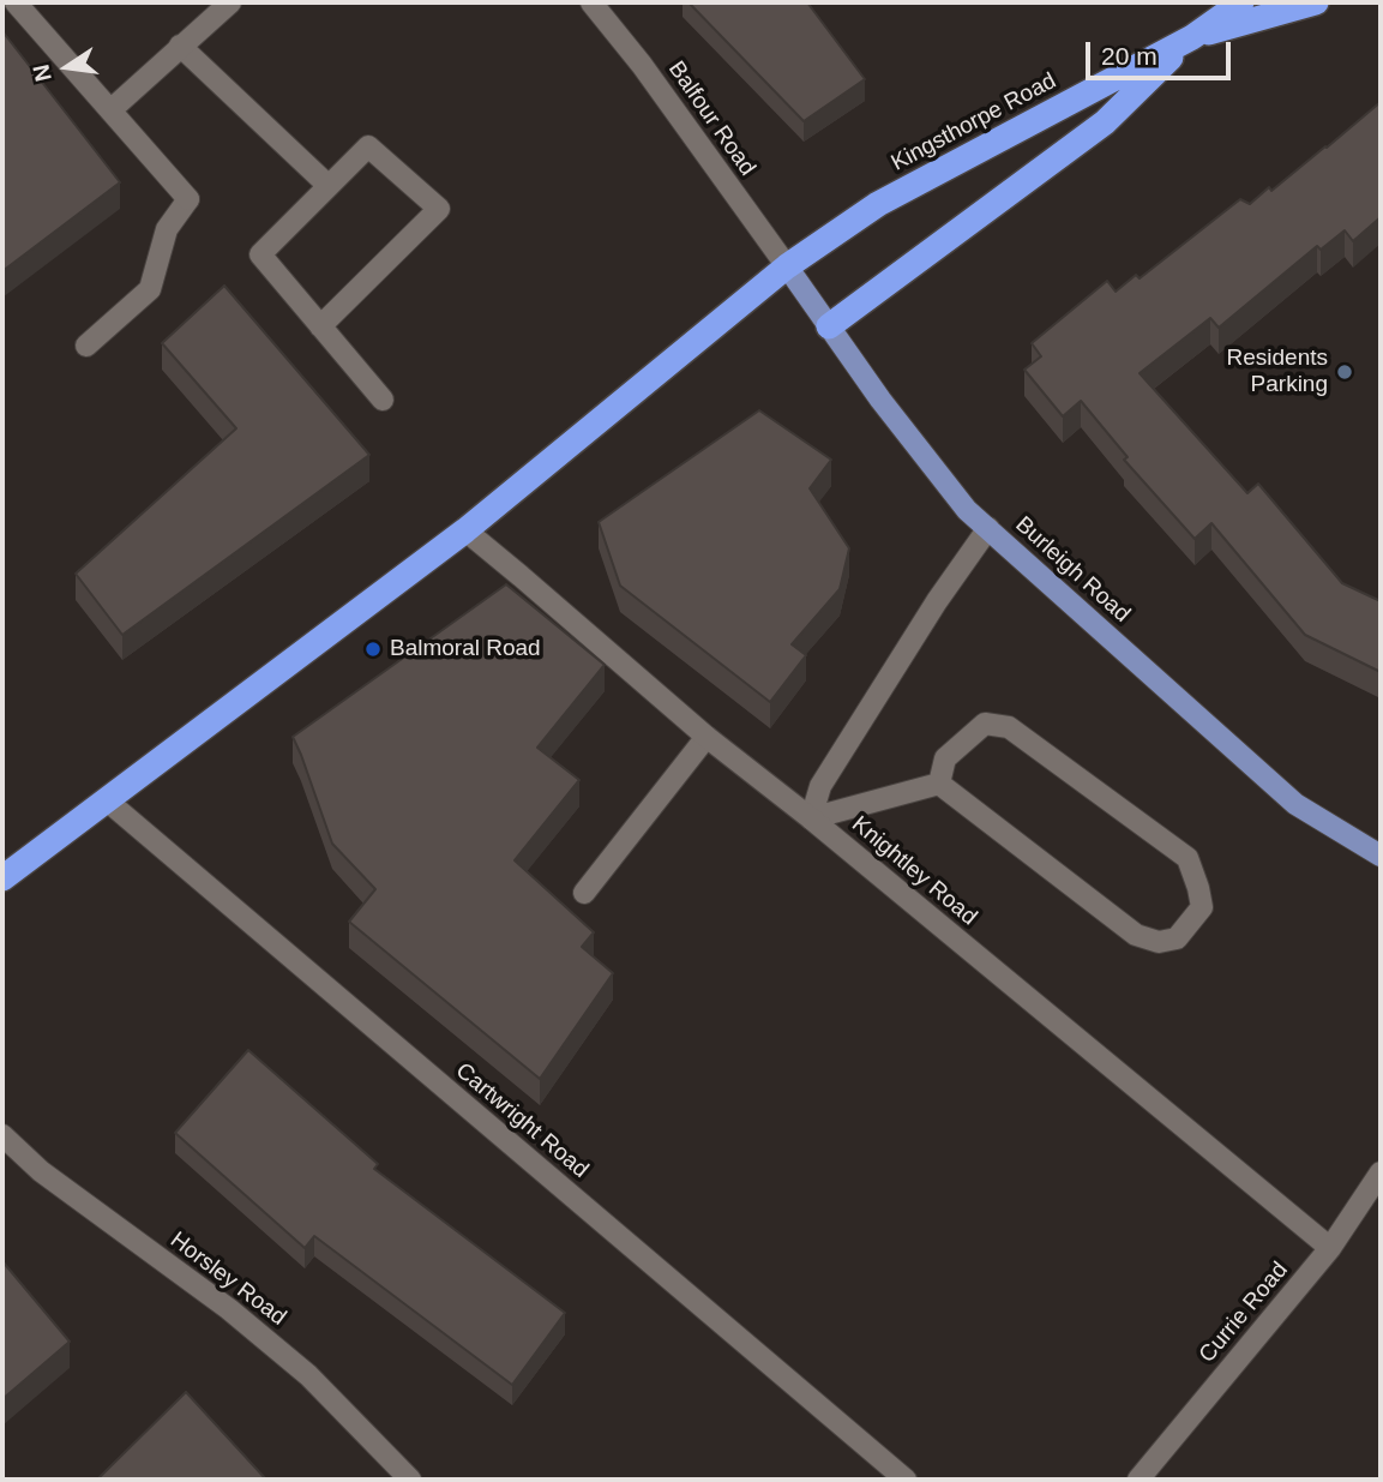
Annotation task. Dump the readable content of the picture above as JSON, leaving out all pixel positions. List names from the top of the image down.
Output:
{
  "streets": {
    "highway": ["Kingsthorpe Road"],
    "main road": ["Burleigh Road"],
    "street": [
      "Balfour Road",
      "Knightley Road",
      "Cartwright Road",
      "Horsley Road",
      "Currie Road"
    ]
  },
  "crossings": [
    ["Balfour Road", "Kingsthorpe Road"],
    ["Balfour Road", "Burleigh Road"],
    ["Kingsthorpe Road", "Burleigh Road"],
    ["Kingsthorpe Road", "Knightley Road"],
    ["Kingsthorpe Road", "Cartwright Road"],
    ["Knightley Road", "Currie Road"]
  ],
  "places": ["Residents Parking", "Balmoral Road"],
  "scale_bar": "20 m",
  "north": "left"
}
